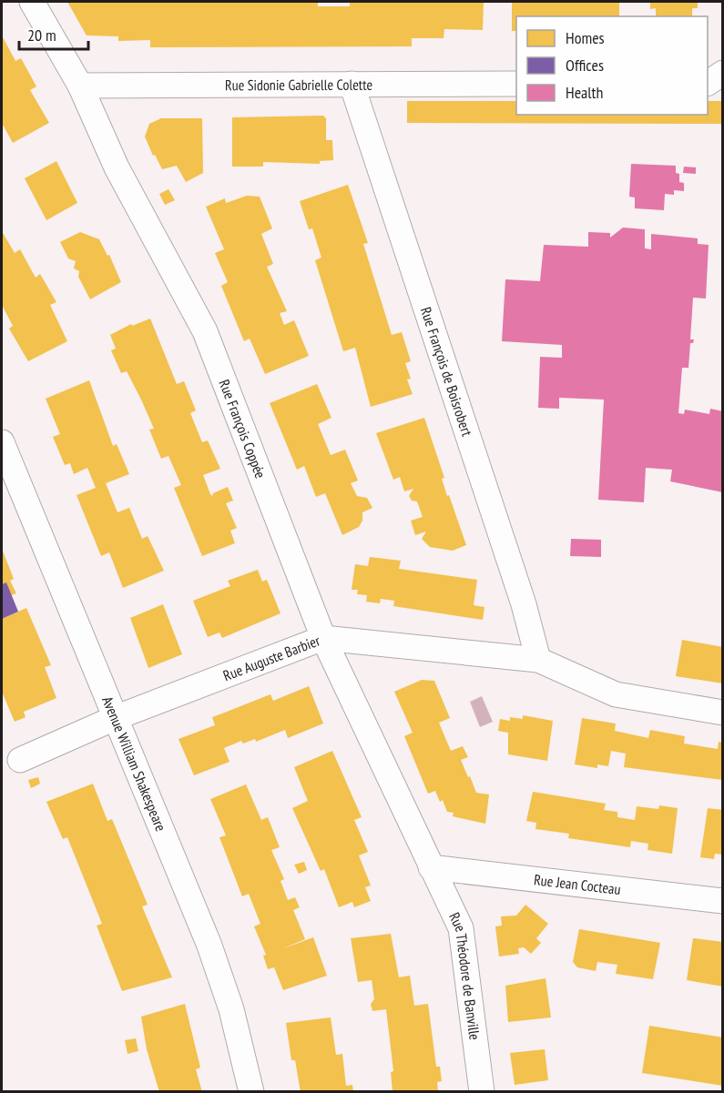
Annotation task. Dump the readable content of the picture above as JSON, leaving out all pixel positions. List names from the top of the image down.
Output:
{
  "streets": {
    "street": [
      "Rue Sidonie Gabrielle Colette",
      "Rue François de Boisrobert",
      "Rue François Coppée",
      "Rue Auguste Barbier",
      "Avenue William Shakespeare",
      "Rue Jean Cocteau",
      "Rue Théodore de Banville"
    ]
  },
  "crossings": [
    ["Rue Sidonie Gabrielle Colette", "Rue François de Boisrobert"],
    ["Rue Sidonie Gabrielle Colette", "Rue François Coppée"],
    ["Rue François de Boisrobert", "Rue Auguste Barbier"],
    ["Rue François Coppée", "Rue Auguste Barbier"],
    ["Rue François Coppée", "Rue Jean Cocteau"],
    ["Rue François Coppée", "Rue Théodore de Banville"],
    ["Rue Auguste Barbier", "Avenue William Shakespeare"],
    ["Rue Jean Cocteau", "Rue Théodore de Banville"]
  ],
  "legend": ["Homes", "Offices", "Health"],
  "scale_bar": "20 m"
}
